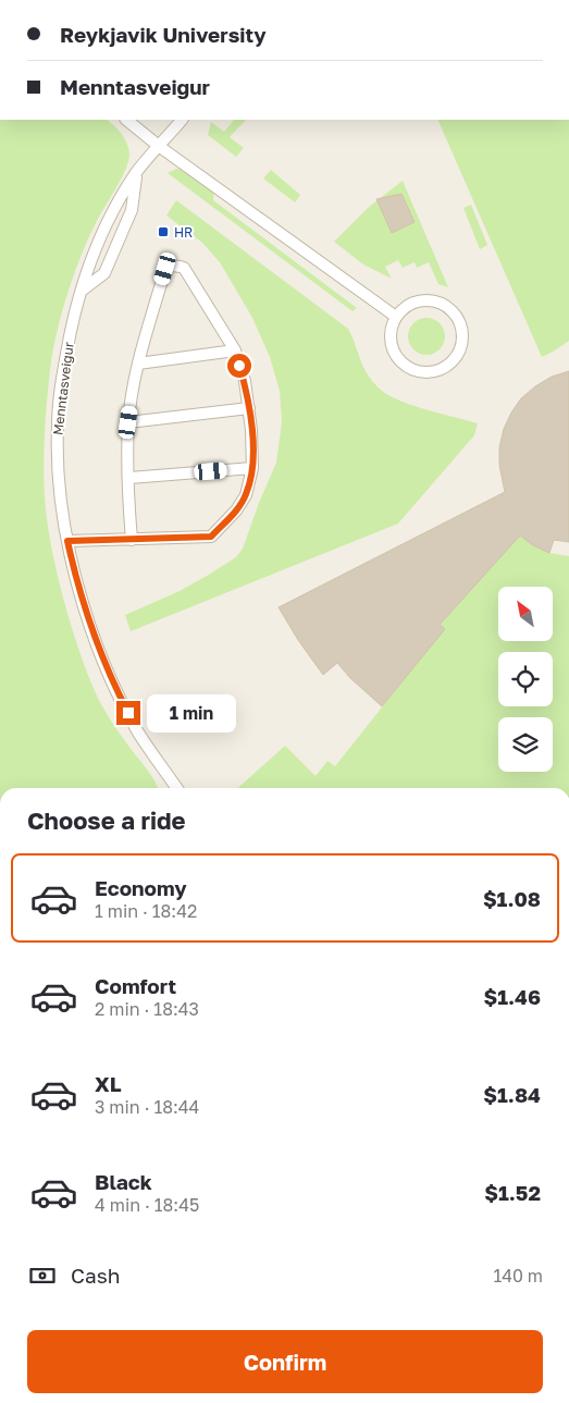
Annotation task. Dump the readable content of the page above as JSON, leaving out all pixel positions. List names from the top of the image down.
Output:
{
  "streets": {
    "lane": ["Menntasveigur"]
  },
  "places": {
    "transit": ["HR"]
  },
  "north": "top left",
  "page": {
    "banner": ["Reykjavik University", "Menntasveigur"],
    "bubble": "1 min",
    "heading": "Choose a ride",
    "list": [
      {
        "name": "Economy",
        "note": "1 min · 18:42",
        "value": "$1.08"
      },
      {
        "name": "Comfort",
        "note": "2 min · 18:43",
        "value": "$1.46"
      },
      {
        "name": "XL",
        "note": "3 min · 18:44",
        "value": "$1.84"
      },
      {
        "name": "Black",
        "note": "4 min · 18:45",
        "value": "$1.52"
      }
    ],
    "pay": ["Cash", "140 m"],
    "buttons": "Confirm"
  }
}
